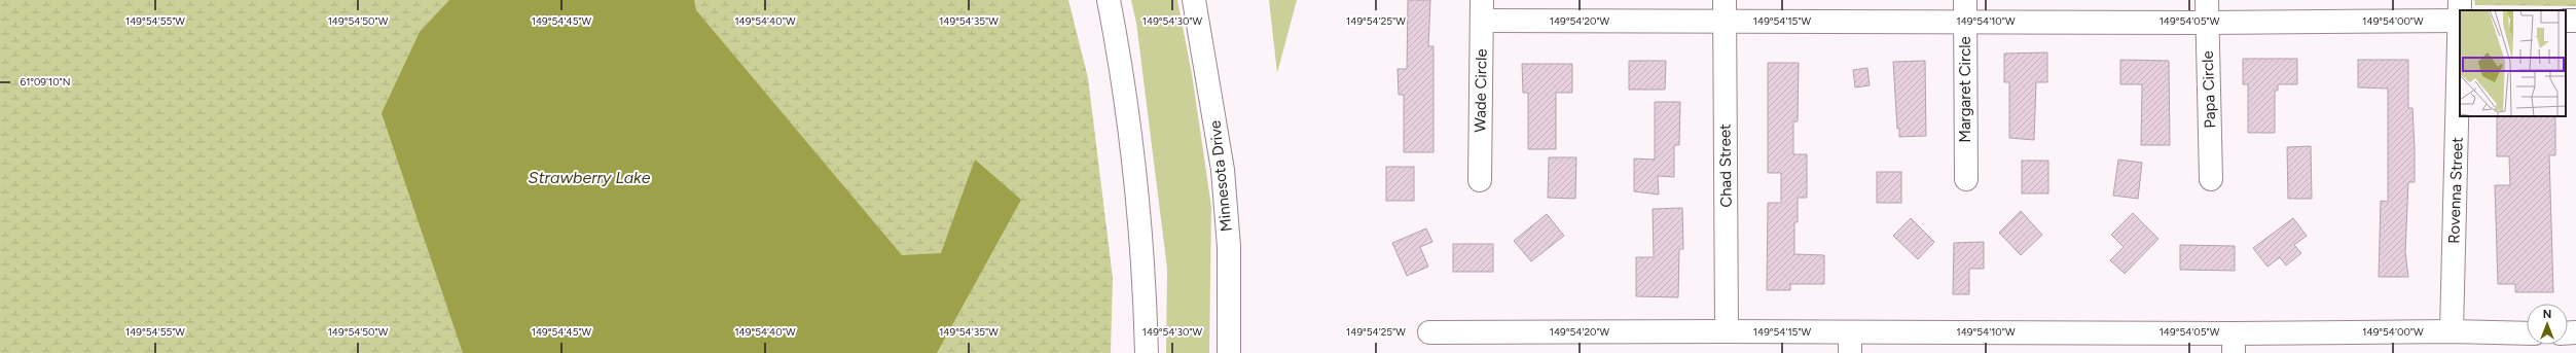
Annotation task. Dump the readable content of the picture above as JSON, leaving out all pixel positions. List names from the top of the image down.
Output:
{
  "streets": {
    "main road": [
      "Margaret Circle",
      "Papa Circle",
      "Wade Circle",
      "Chad Street",
      "Minnesota Drive",
      "Rovenna Street"
    ]
  },
  "water": ["Strawberry Lake"],
  "north": "top",
  "coordinates": [
    "149°54'55\"W",
    "149°54'50\"W",
    "149°54'45\"W",
    "149°54'40\"W",
    "149°54'35\"W",
    "149°54'30\"W",
    "149°54'25\"W",
    "149°54'20\"W",
    "149°54'15\"W",
    "149°54'10\"W",
    "149°54'05\"W",
    "149°54'00\"W",
    "61°09'10\"N"
  ]
}
